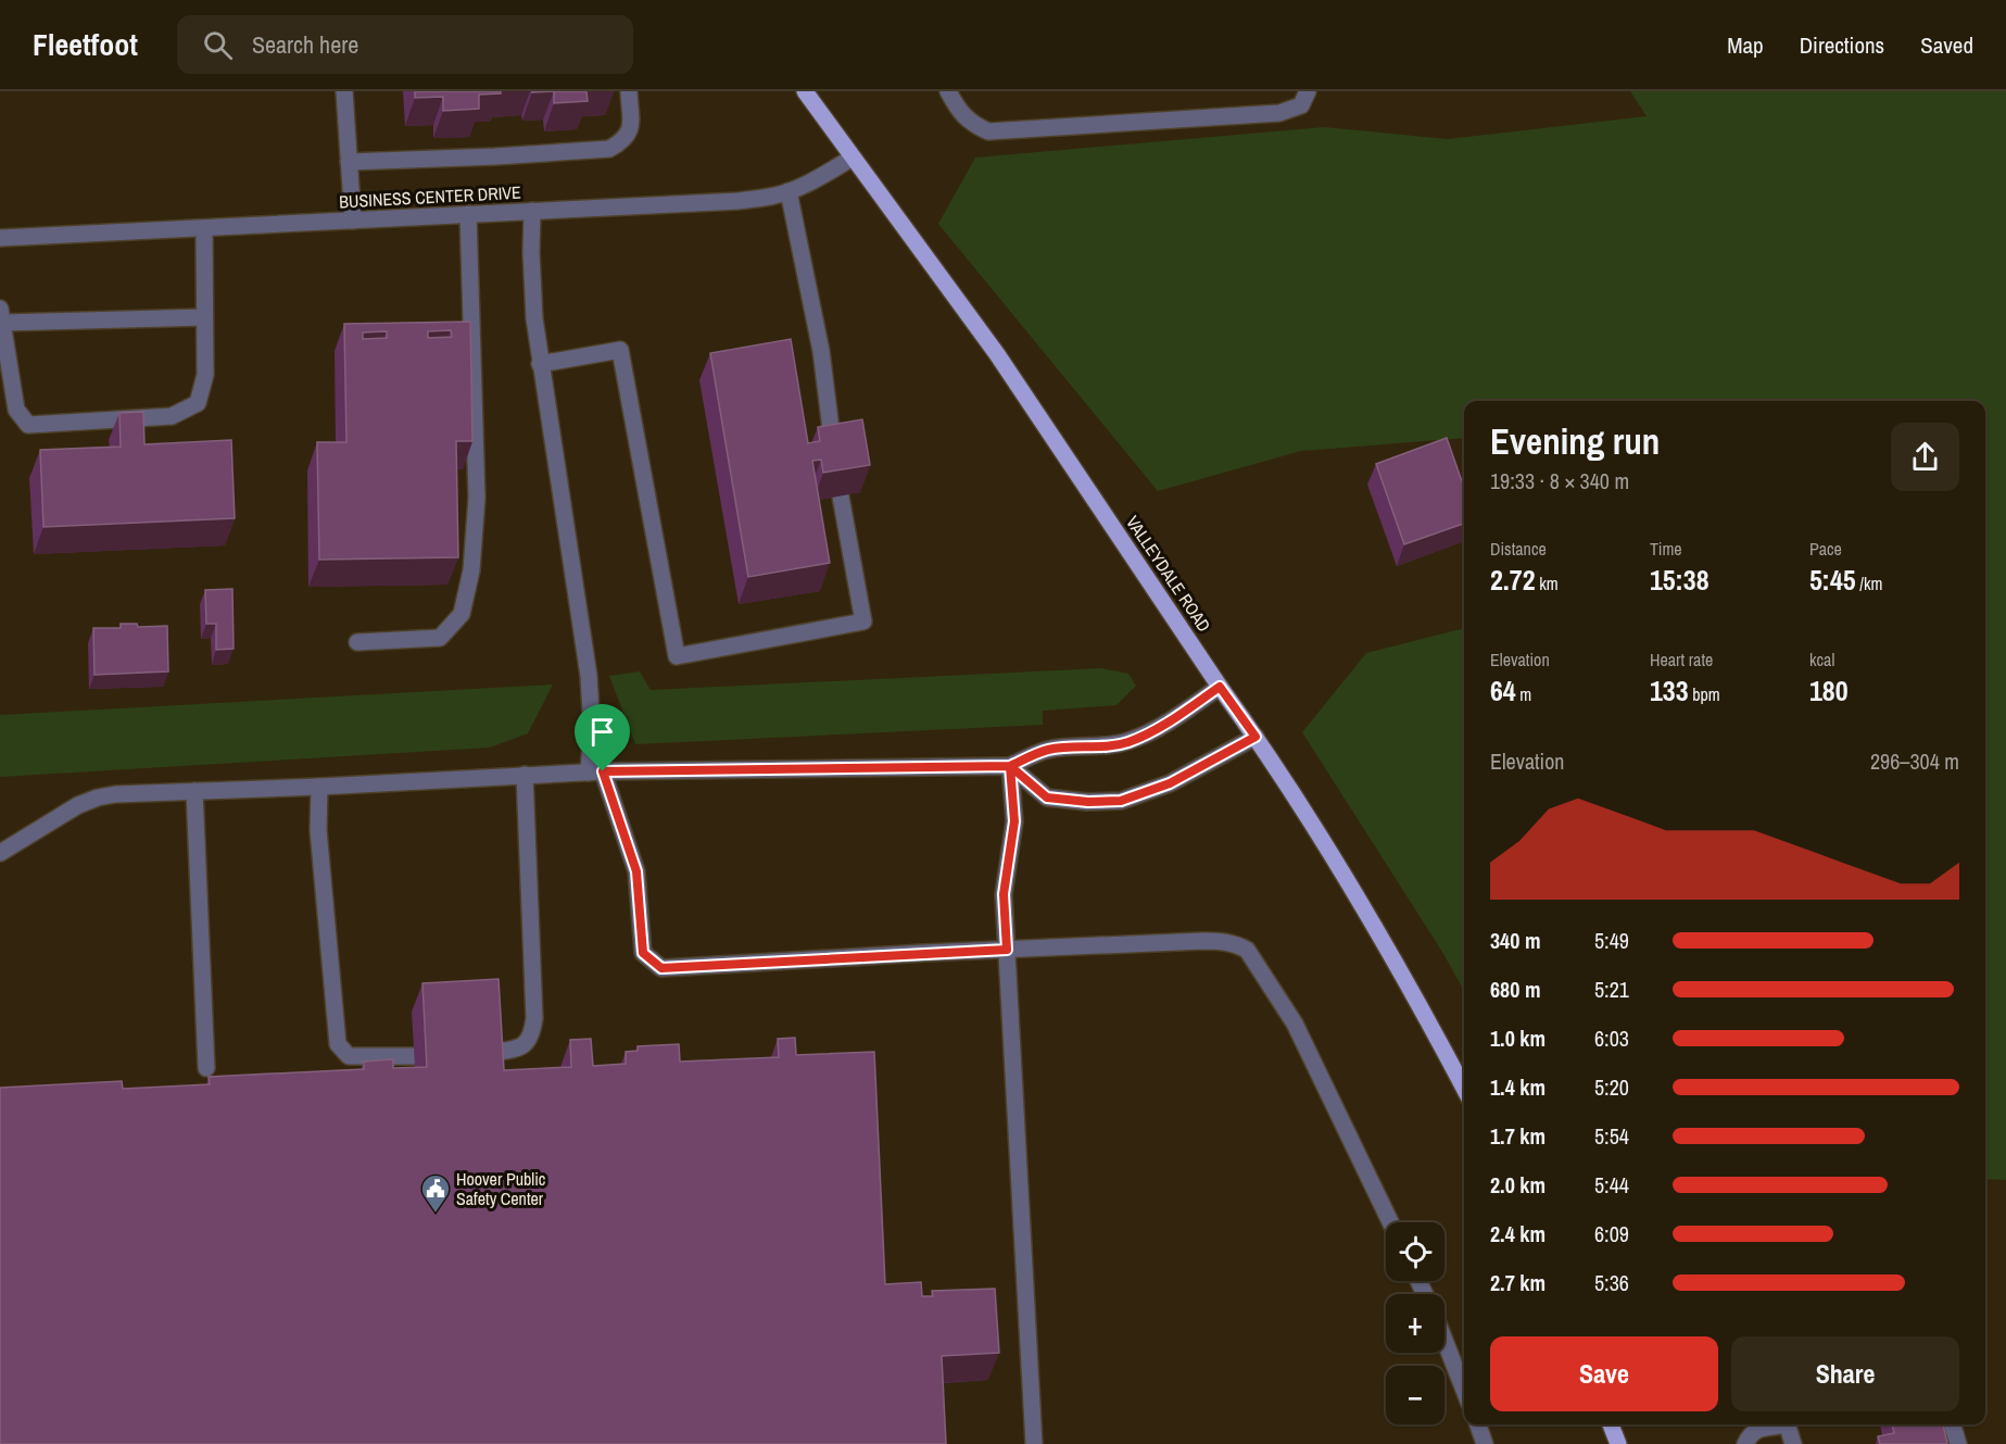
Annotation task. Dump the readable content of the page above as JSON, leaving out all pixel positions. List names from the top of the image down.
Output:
{
  "streets": {
    "main road": ["VALLEYDALE ROAD"],
    "lane": ["BUSINESS CENTER DRIVE"]
  },
  "crossings": [
    ["BUSINESS CENTER DRIVE", "VALLEYDALE ROAD"]
  ],
  "places": {
    "public building": ["Hoover Public Safety Center"]
  },
  "page": {
    "header": "Fleetfoot",
    "search": "Search here",
    "nav": ["Map", "Directions", "Saved"],
    "heading": ["Evening run", "19:33 · 8 × 340 m"],
    "stats": [
      ["Distance", "2.72 km"],
      ["Time", "15:38"],
      ["Pace", "5:45 /km"],
      ["Elevation", "64 m"],
      ["Heart rate", "133 bpm"],
      ["kcal", "180"]
    ],
    "chart": ["Elevation", "296–304 m"],
    "list": [
      {
        "name": "340 m",
        "note": "5:49"
      },
      {
        "name": "680 m",
        "note": "5:21"
      },
      {
        "name": "1.0 km",
        "note": "6:03"
      },
      {
        "name": "1.4 km",
        "note": "5:20"
      },
      {
        "name": "1.7 km",
        "note": "5:54"
      },
      {
        "name": "2.0 km",
        "note": "5:44"
      },
      {
        "name": "2.4 km",
        "note": "6:09"
      },
      {
        "name": "2.7 km",
        "note": "5:36"
      }
    ],
    "map_buttons": ["+", "−"],
    "buttons": ["Save", "Share"]
  }
}
